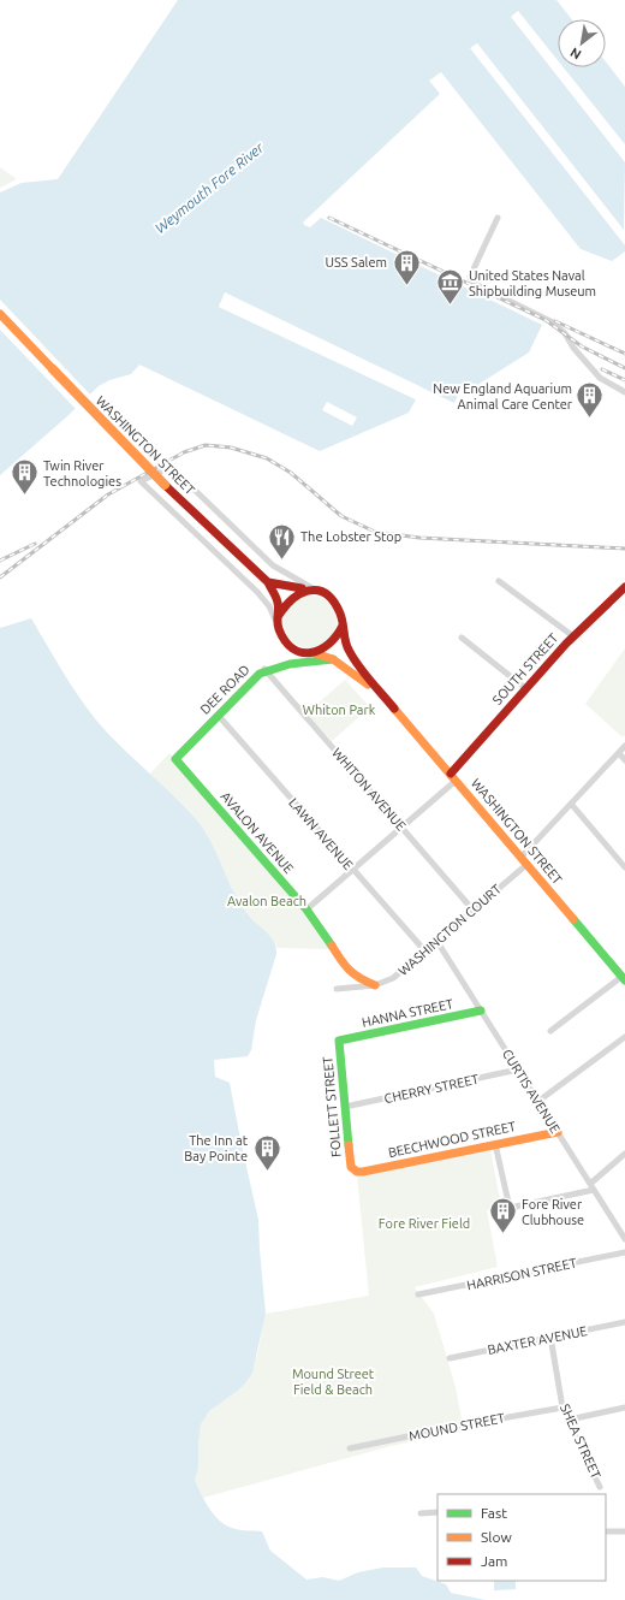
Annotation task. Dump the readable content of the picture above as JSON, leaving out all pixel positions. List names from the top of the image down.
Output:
{
  "streets": {
    "main road": [
      "WASHINGTON STREET",
      "SOUTH STREET",
      "DEE ROAD",
      "AVALON AVENUE",
      "HANNA STREET",
      "FOLLETT STREET",
      "BEECHWOOD STREET"
    ],
    "street": [
      "WHITON AVENUE",
      "LAWN AVENUE",
      "WASHINGTON COURT",
      "CHERRY STREET",
      "CURTIS AVENUE",
      "HARRISON STREET",
      "BAXTER AVENUE",
      "MOUND STREET",
      "SHEA STREET"
    ]
  },
  "crossings": [
    ["WASHINGTON STREET", "SOUTH STREET"],
    ["WASHINGTON STREET", "DEE ROAD"],
    ["WASHINGTON STREET", "WASHINGTON COURT"],
    ["DEE ROAD", "WHITON AVENUE"],
    ["DEE ROAD", "AVALON AVENUE"],
    ["DEE ROAD", "LAWN AVENUE"],
    ["WHITON AVENUE", "WASHINGTON COURT"],
    ["AVALON AVENUE", "WASHINGTON COURT"],
    ["LAWN AVENUE", "WASHINGTON COURT"],
    ["WASHINGTON COURT", "CURTIS AVENUE"],
    ["HANNA STREET", "CURTIS AVENUE"],
    ["HANNA STREET", "FOLLETT STREET"],
    ["CHERRY STREET", "CURTIS AVENUE"],
    ["CHERRY STREET", "FOLLETT STREET"],
    ["CURTIS AVENUE", "BEECHWOOD STREET"],
    ["FOLLETT STREET", "BEECHWOOD STREET"],
    ["BAXTER AVENUE", "SHEA STREET"],
    ["MOUND STREET", "SHEA STREET"]
  ],
  "water": ["Weymouth Fore River"],
  "parks": [
    "Whiton Park",
    "Avalon Beach",
    "Fore River Field",
    "Mound Street Field & Beach"
  ],
  "places": {
    "building": [
      "USS Salem",
      "New England Aquarium Animal Care Center",
      "Twin River Technologies",
      "The Inn at Bay Pointe",
      "Fore River Clubhouse"
    ],
    "museum": ["United States Naval Shipbuilding Museum"],
    "restaurant": ["The Lobster Stop"]
  },
  "legend": ["Fast", "Slow", "Jam"],
  "north": "bottom left"
}
